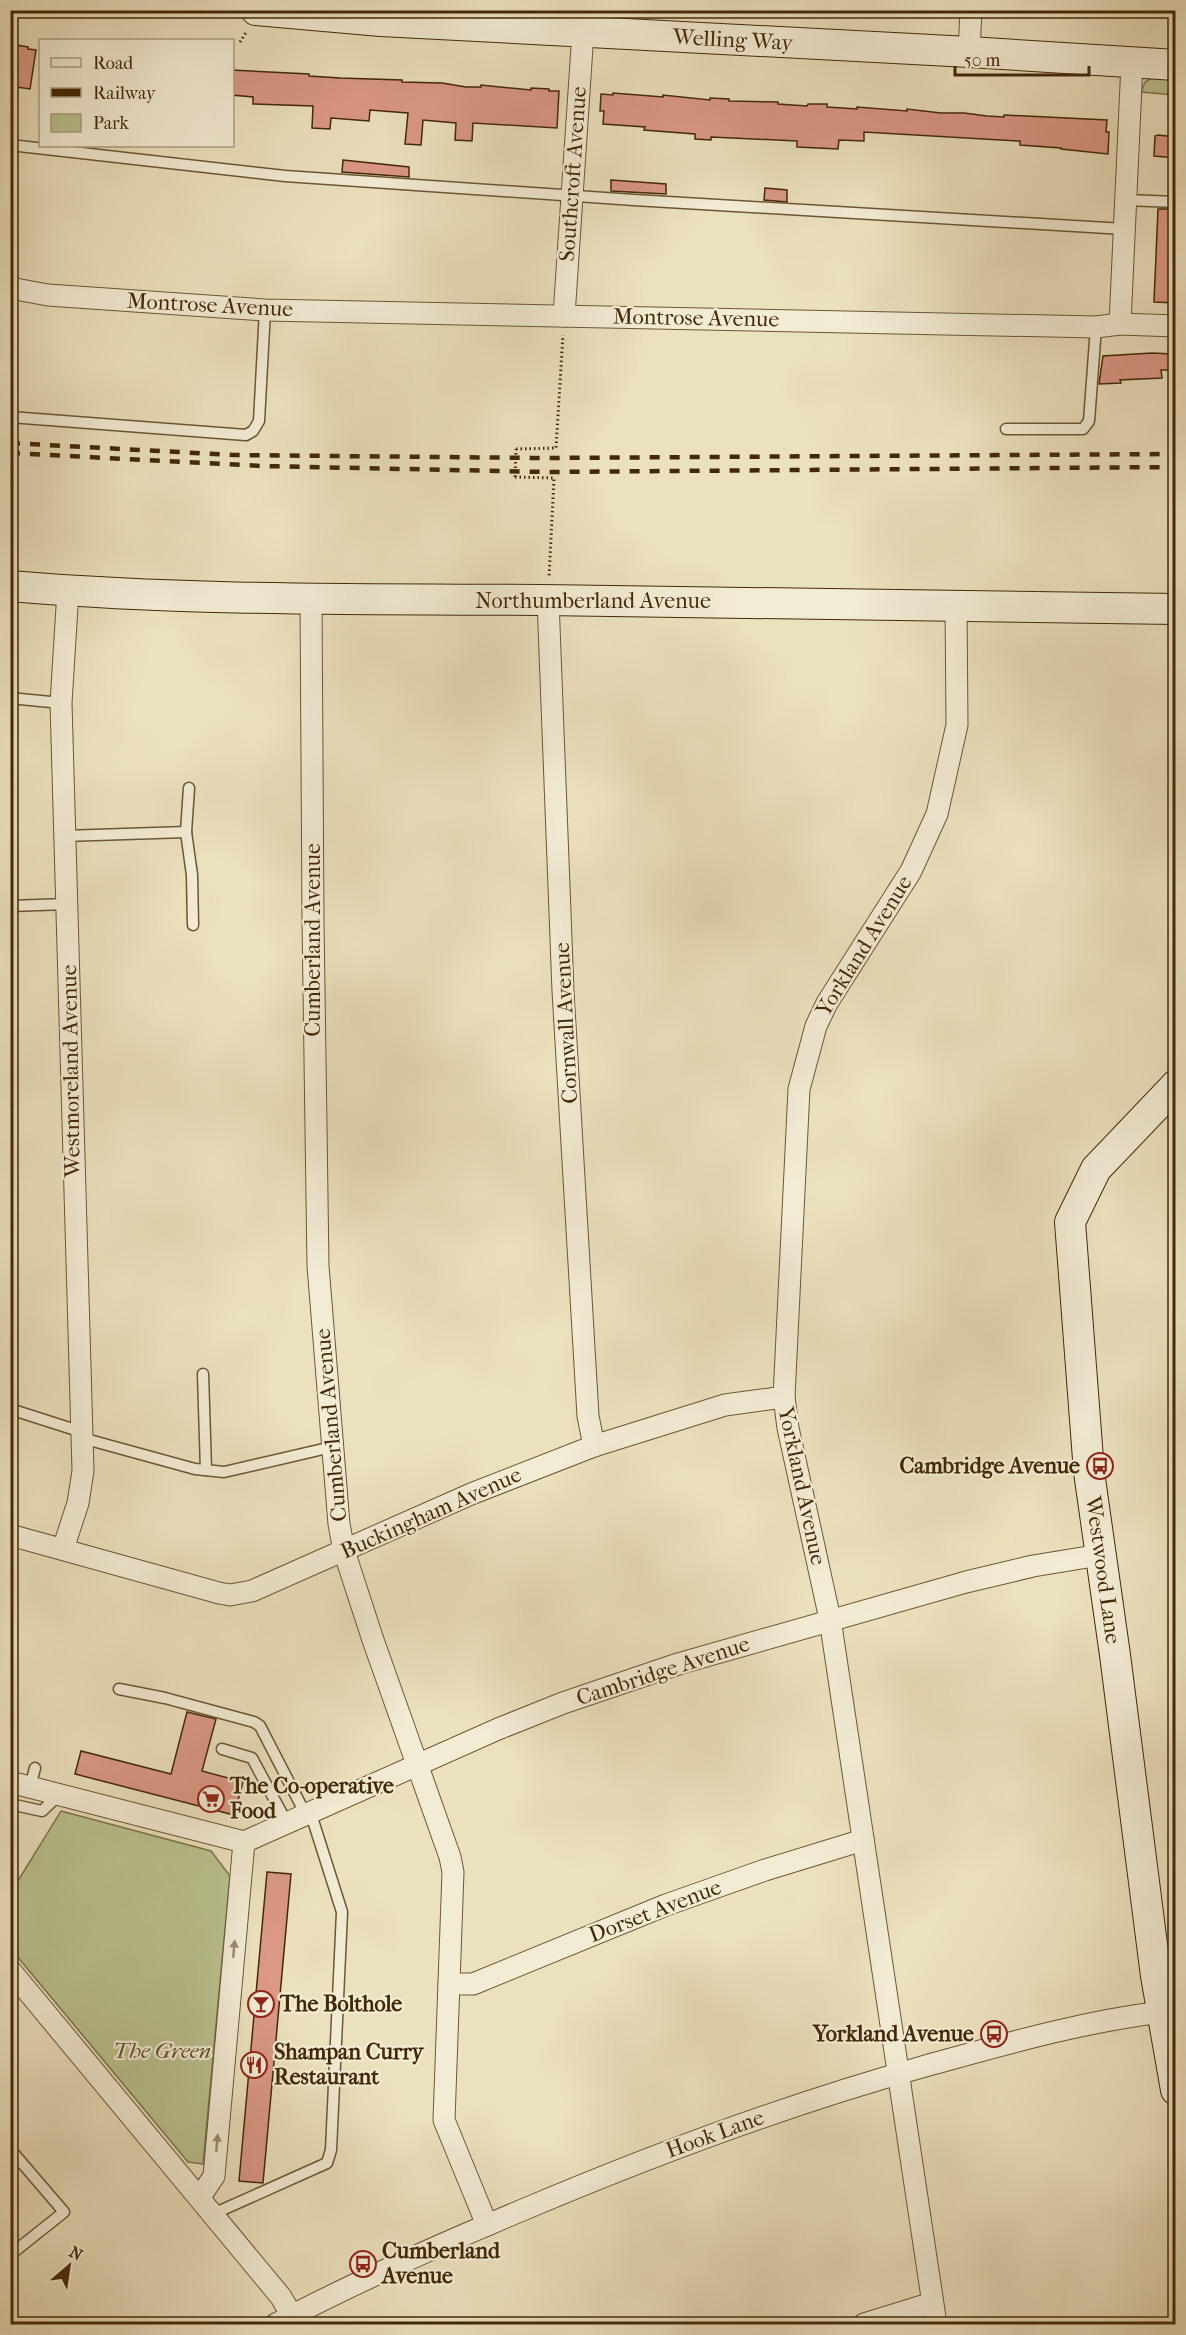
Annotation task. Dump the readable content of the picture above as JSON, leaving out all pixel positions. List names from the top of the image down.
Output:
{
  "streets": {
    "street": [
      "Welling Way",
      "Southcroft Avenue",
      "Montrose Avenue",
      "Northumberland Avenue",
      "Cumberland Avenue",
      "Yorkland Avenue",
      "Cornwall Avenue",
      "Westmoreland Avenue",
      "Buckingham Avenue",
      "Westwood Lane",
      "Cambridge Avenue",
      "Dorset Avenue",
      "Hook Lane"
    ]
  },
  "crossings": [
    ["Welling Way", "Southcroft Avenue"],
    ["Southcroft Avenue", "Montrose Avenue"],
    ["Northumberland Avenue", "Cumberland Avenue"],
    ["Northumberland Avenue", "Yorkland Avenue"],
    ["Northumberland Avenue", "Cornwall Avenue"],
    ["Northumberland Avenue", "Westmoreland Avenue"],
    ["Cumberland Avenue", "Buckingham Avenue"],
    ["Cumberland Avenue", "Cambridge Avenue"],
    ["Cumberland Avenue", "Dorset Avenue"],
    ["Cumberland Avenue", "Hook Lane"],
    ["Yorkland Avenue", "Buckingham Avenue"],
    ["Yorkland Avenue", "Cambridge Avenue"],
    ["Yorkland Avenue", "Dorset Avenue"],
    ["Yorkland Avenue", "Hook Lane"],
    ["Cornwall Avenue", "Buckingham Avenue"],
    ["Westmoreland Avenue", "Buckingham Avenue"],
    ["Westwood Lane", "Cambridge Avenue"],
    ["Westwood Lane", "Hook Lane"]
  ],
  "parks": ["The Green"],
  "places": {
    "bus stop": ["Cambridge Avenue", "Yorkland Avenue", "Cumberland Avenue"],
    "supermarket": ["The Co-operative Food"],
    "bar": ["The Bolthole"],
    "restaurant": ["Shampan Curry Restaurant"]
  },
  "legend": ["Road", "Railway", "Park"],
  "scale_bar": "50 m",
  "north": "top right"
}
